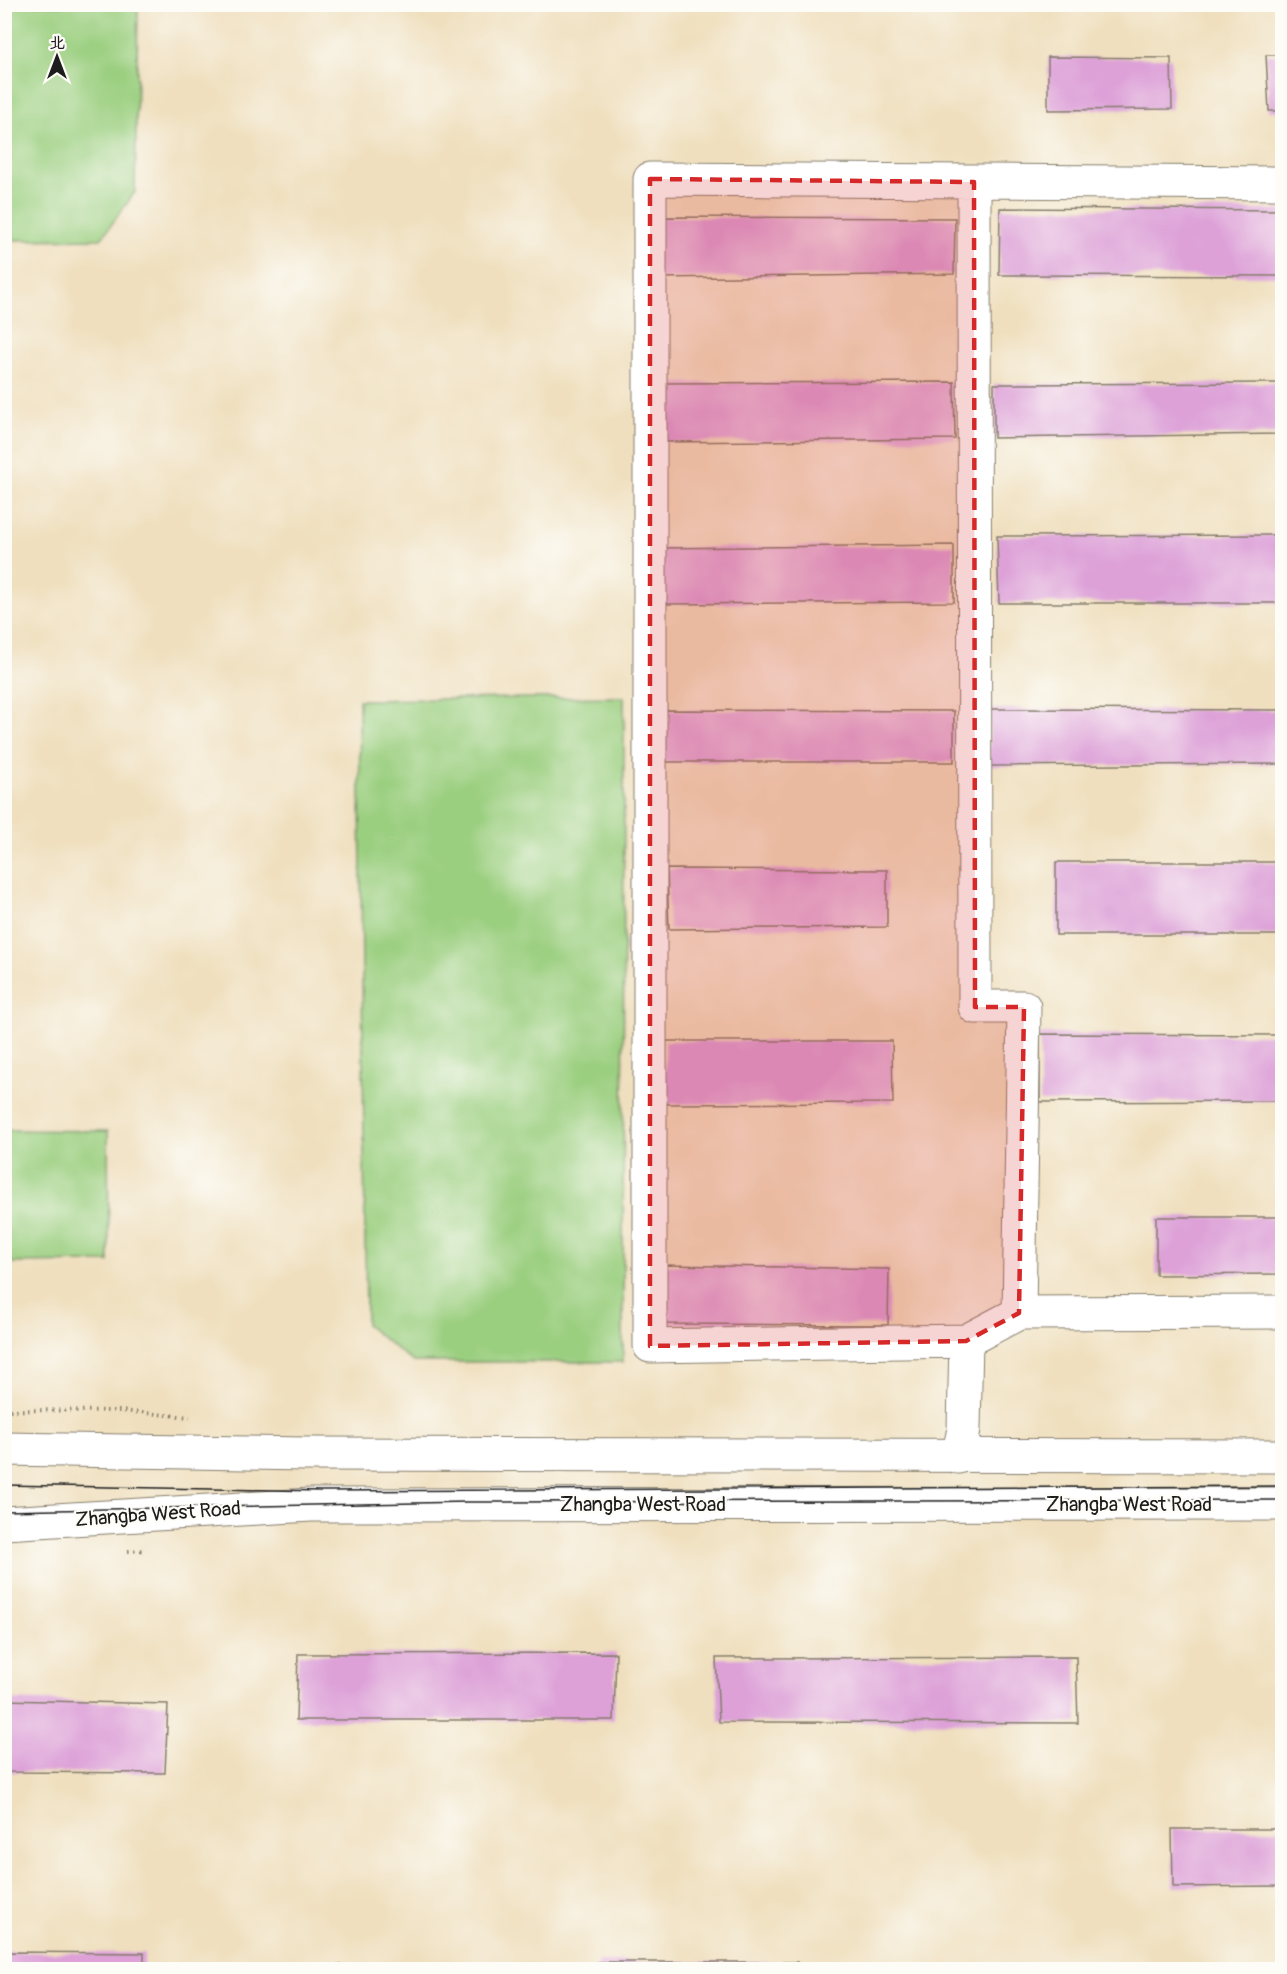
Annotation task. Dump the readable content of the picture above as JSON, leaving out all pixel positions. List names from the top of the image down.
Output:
{
  "streets": {
    "street": ["Zhangba West Road"]
  },
  "north": "top"
}
